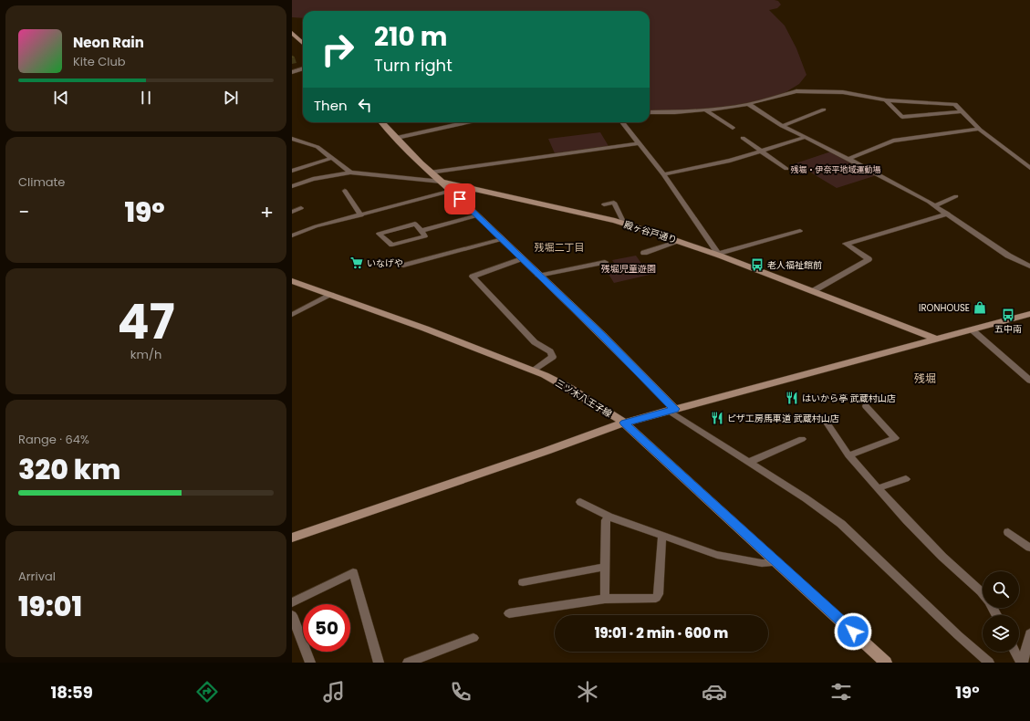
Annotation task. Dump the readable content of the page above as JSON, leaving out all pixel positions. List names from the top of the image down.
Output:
{
  "streets": {
    "street": ["殿ヶ谷戸通り", "三ツ木八王子線"]
  },
  "districts": ["残堀二丁目", "残堀"],
  "parks": ["残堀・伊奈平地域運動場", "残堀児童遊園"],
  "places": {
    "supermarket": ["いなげや"],
    "bus stop": ["老人福祉館前", "五中南"],
    "shop": ["IRONHOUSE"],
    "restaurant": ["はいから亭 武蔵村山店", "ピザ工房馬車道 武蔵村山店"]
  },
  "page": {
    "turn": ["210 m", "Turn right"],
    "song": ["Neon Rain", "Kite Club"],
    "then": "Then",
    "tile": [
      "Climate",
      ["47", "km/h"],
      ["Range · 64%", "320 km"],
      ["Arrival", "19:01"]
    ],
    "heat": ["−", "19°", "+"],
    "limit": "50",
    "trip": "19:01 · 2 min · 600 m",
    "tabs": ["18:59", "19°"]
  }
}
